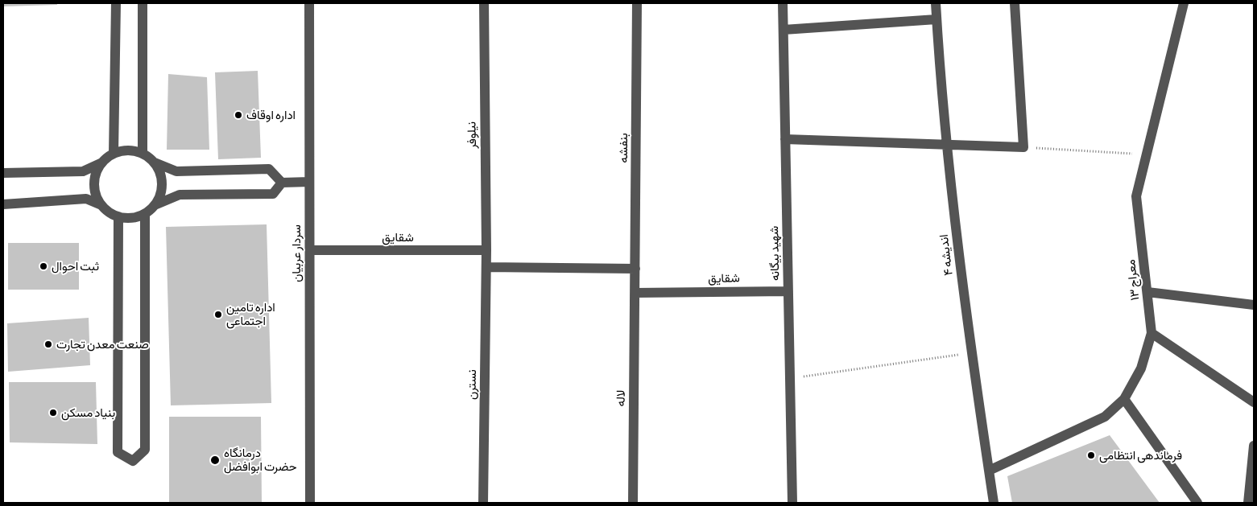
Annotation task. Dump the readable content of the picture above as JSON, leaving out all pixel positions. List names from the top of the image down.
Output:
{
  "streets": {
    "street": [
      "نیلوفر",
      "بنفشه",
      "شقایق",
      "سردار عربیان",
      "شهید بیگانه",
      "اندیشه ۴",
      "معراج ۱۳",
      "نسترن",
      "لاله"
    ]
  },
  "crossings": [
    ["نیلوفر", "شقایق"],
    ["نیلوفر", "نسترن"],
    ["بنفشه", "شقایق"],
    ["بنفشه", "لاله"],
    ["شقایق", "سردار عربیان"],
    ["شقایق", "شهید بیگانه"],
    ["شقایق", "لاله"],
    ["اندیشه ۴", "معراج ۱۳"]
  ],
  "places": [
    "اداره اوقاف",
    "ثبت احوال",
    "اداره تامین اجتماعی",
    "صنعت معدن تجارت",
    "بنیاد مسکن",
    "فرماندهی انتظامی",
    "درمانگاه حضرت ابوافضل"
  ]
}
